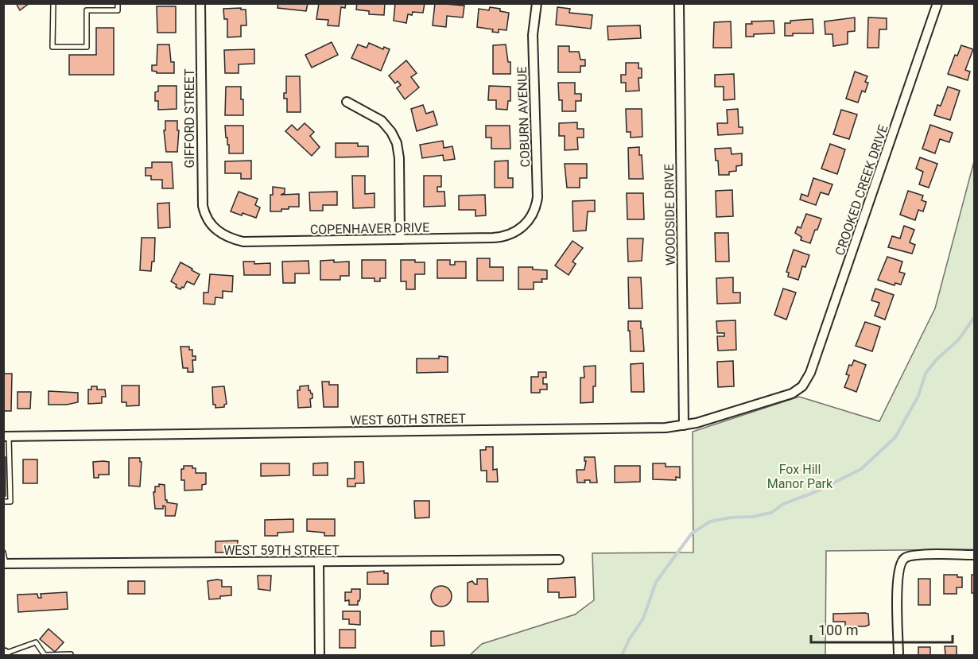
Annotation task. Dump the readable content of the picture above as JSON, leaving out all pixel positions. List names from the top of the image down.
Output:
{
  "streets": {
    "street": [
      "COBURN AVENUE",
      "GIFFORD STREET",
      "CROOKED CREEK DRIVE",
      "WOODSIDE DRIVE",
      "COPENHAVER DRIVE",
      "WEST 60TH STREET",
      "WEST 59TH STREET"
    ]
  },
  "crossings": [
    ["COBURN AVENUE", "COPENHAVER DRIVE"],
    ["GIFFORD STREET", "COPENHAVER DRIVE"],
    ["CROOKED CREEK DRIVE", "WEST 60TH STREET"],
    ["WOODSIDE DRIVE", "WEST 60TH STREET"]
  ],
  "parks": ["Fox Hill Manor Park"],
  "scale_bar": "100 m"
}
